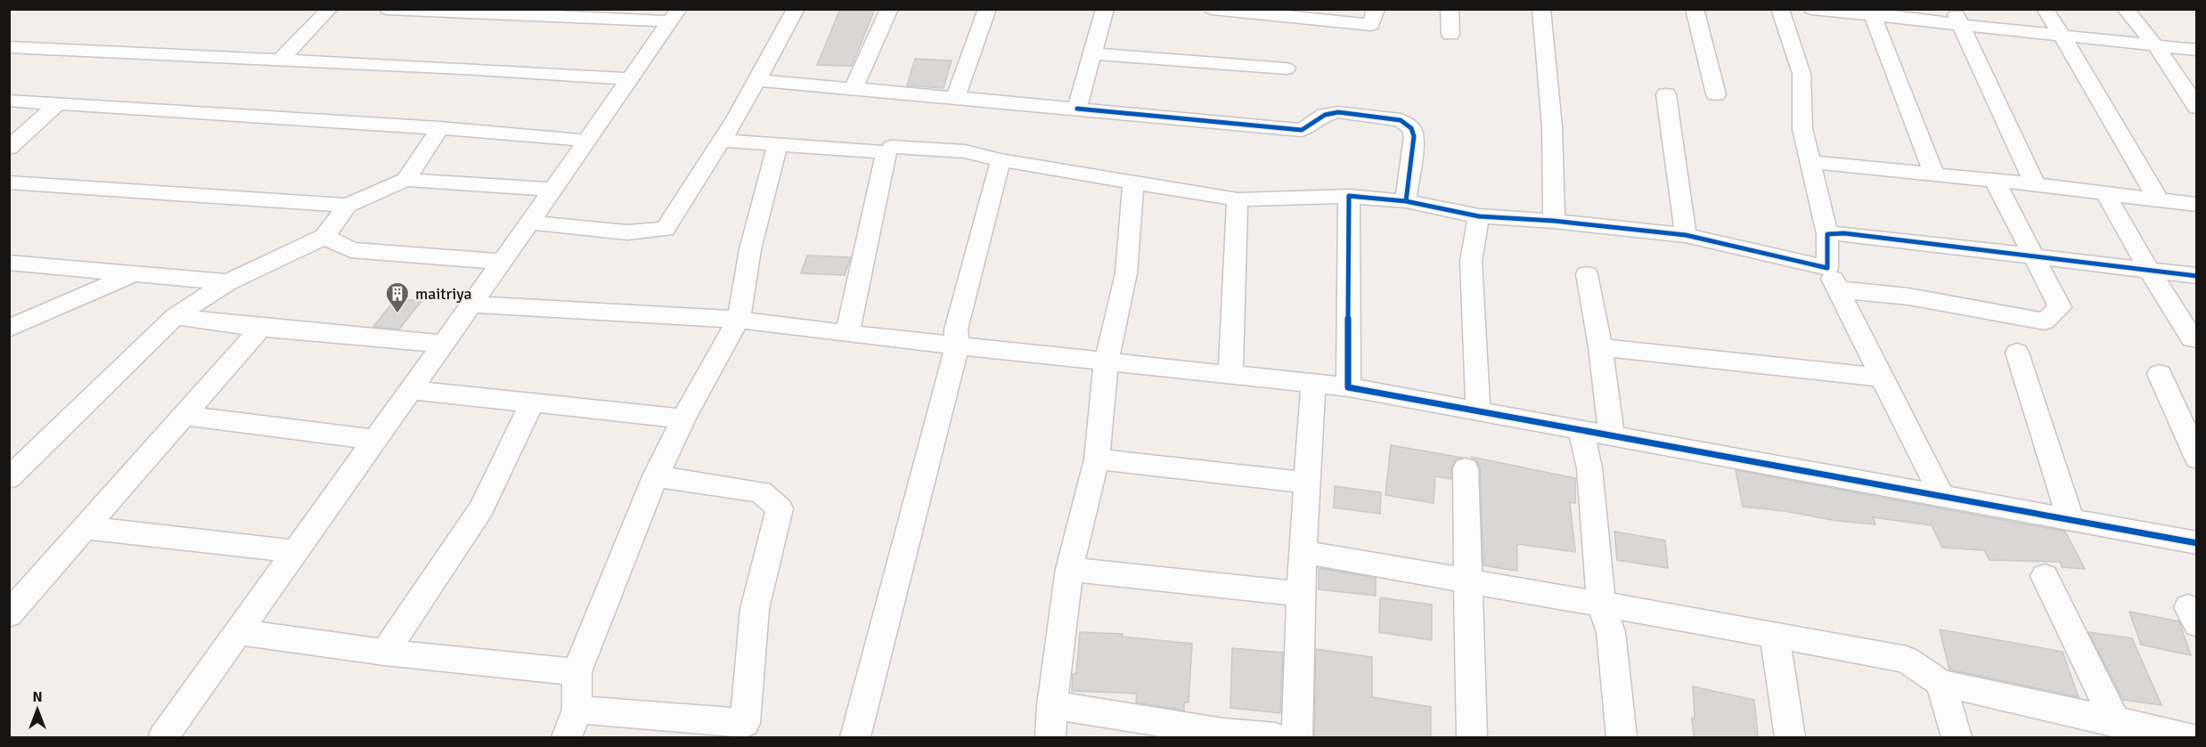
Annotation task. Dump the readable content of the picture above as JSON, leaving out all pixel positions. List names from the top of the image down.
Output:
{
  "places": {
    "building": ["maitriya"]
  },
  "north": "top"
}
